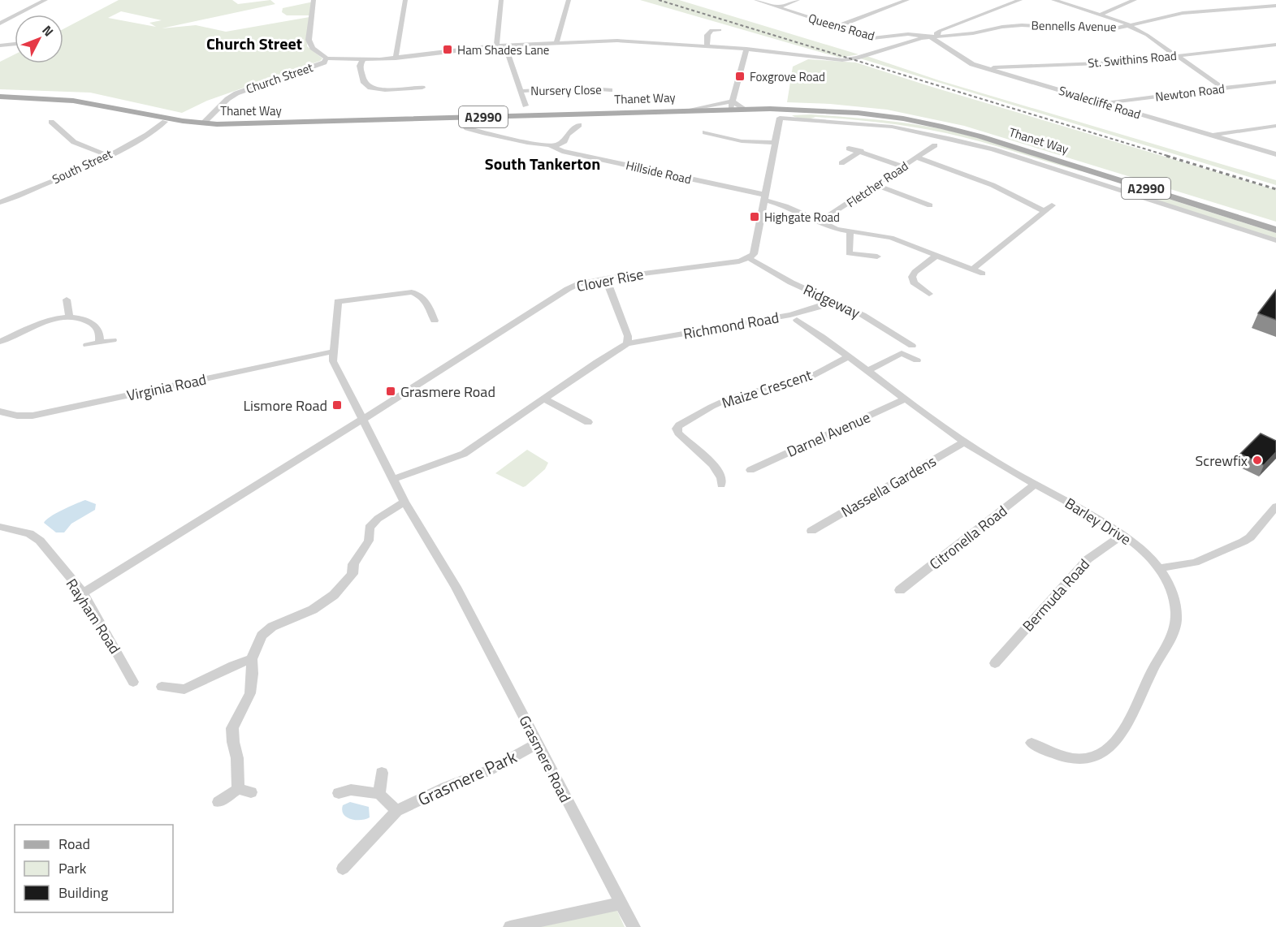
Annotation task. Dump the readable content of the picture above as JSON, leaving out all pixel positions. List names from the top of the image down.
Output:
{
  "streets": {
    "main road": ["Thanet Way", "A2990"],
    "street": [
      "Bennells Avenue",
      "Queens Road",
      "St. Swithins Road",
      "Church Street",
      "Nursery Close",
      "Newton Road",
      "Swalecliffe Road",
      "South Street",
      "Hillside Road",
      "Fletcher Road",
      "Clover Rise",
      "Ridgeway",
      "Richmond Road",
      "Virginia Road",
      "Maize Crescent",
      "Darnel Avenue",
      "Nassella Gardens",
      "Barley Drive",
      "Citronella Road",
      "Bermuda Road",
      "Rayham Road",
      "Grasmere Road",
      "Grasmere Park"
    ]
  },
  "crossings": [
    ["Bennells Avenue", "Queens Road"],
    ["Bennells Avenue", "Swalecliffe Road"],
    ["Queens Road", "Swalecliffe Road"],
    ["St. Swithins Road", "Swalecliffe Road"],
    ["Church Street", "Thanet Way"],
    ["Newton Road", "Swalecliffe Road"],
    ["Thanet Way", "Hillside Road"],
    ["Clover Rise", "Ridgeway"],
    ["Clover Rise", "Grasmere Road"],
    ["Ridgeway", "Richmond Road"],
    ["Richmond Road", "Grasmere Road"],
    ["Virginia Road", "Grasmere Road"],
    ["Maize Crescent", "Barley Drive"],
    ["Darnel Avenue", "Barley Drive"],
    ["Nassella Gardens", "Barley Drive"],
    ["Barley Drive", "Citronella Road"],
    ["Barley Drive", "Bermuda Road"],
    ["Grasmere Road", "Grasmere Park"]
  ],
  "districts": ["Church Street", "South Tankerton"],
  "places": {
    "transit": [
      "Ham Shades Lane",
      "Foxgrove Road",
      "Highgate Road",
      "Grasmere Road",
      "Lismore Road"
    ],
    "other": ["Screwfix"]
  },
  "legend": ["Road", "Park", "Building"],
  "north": "top right"
}
